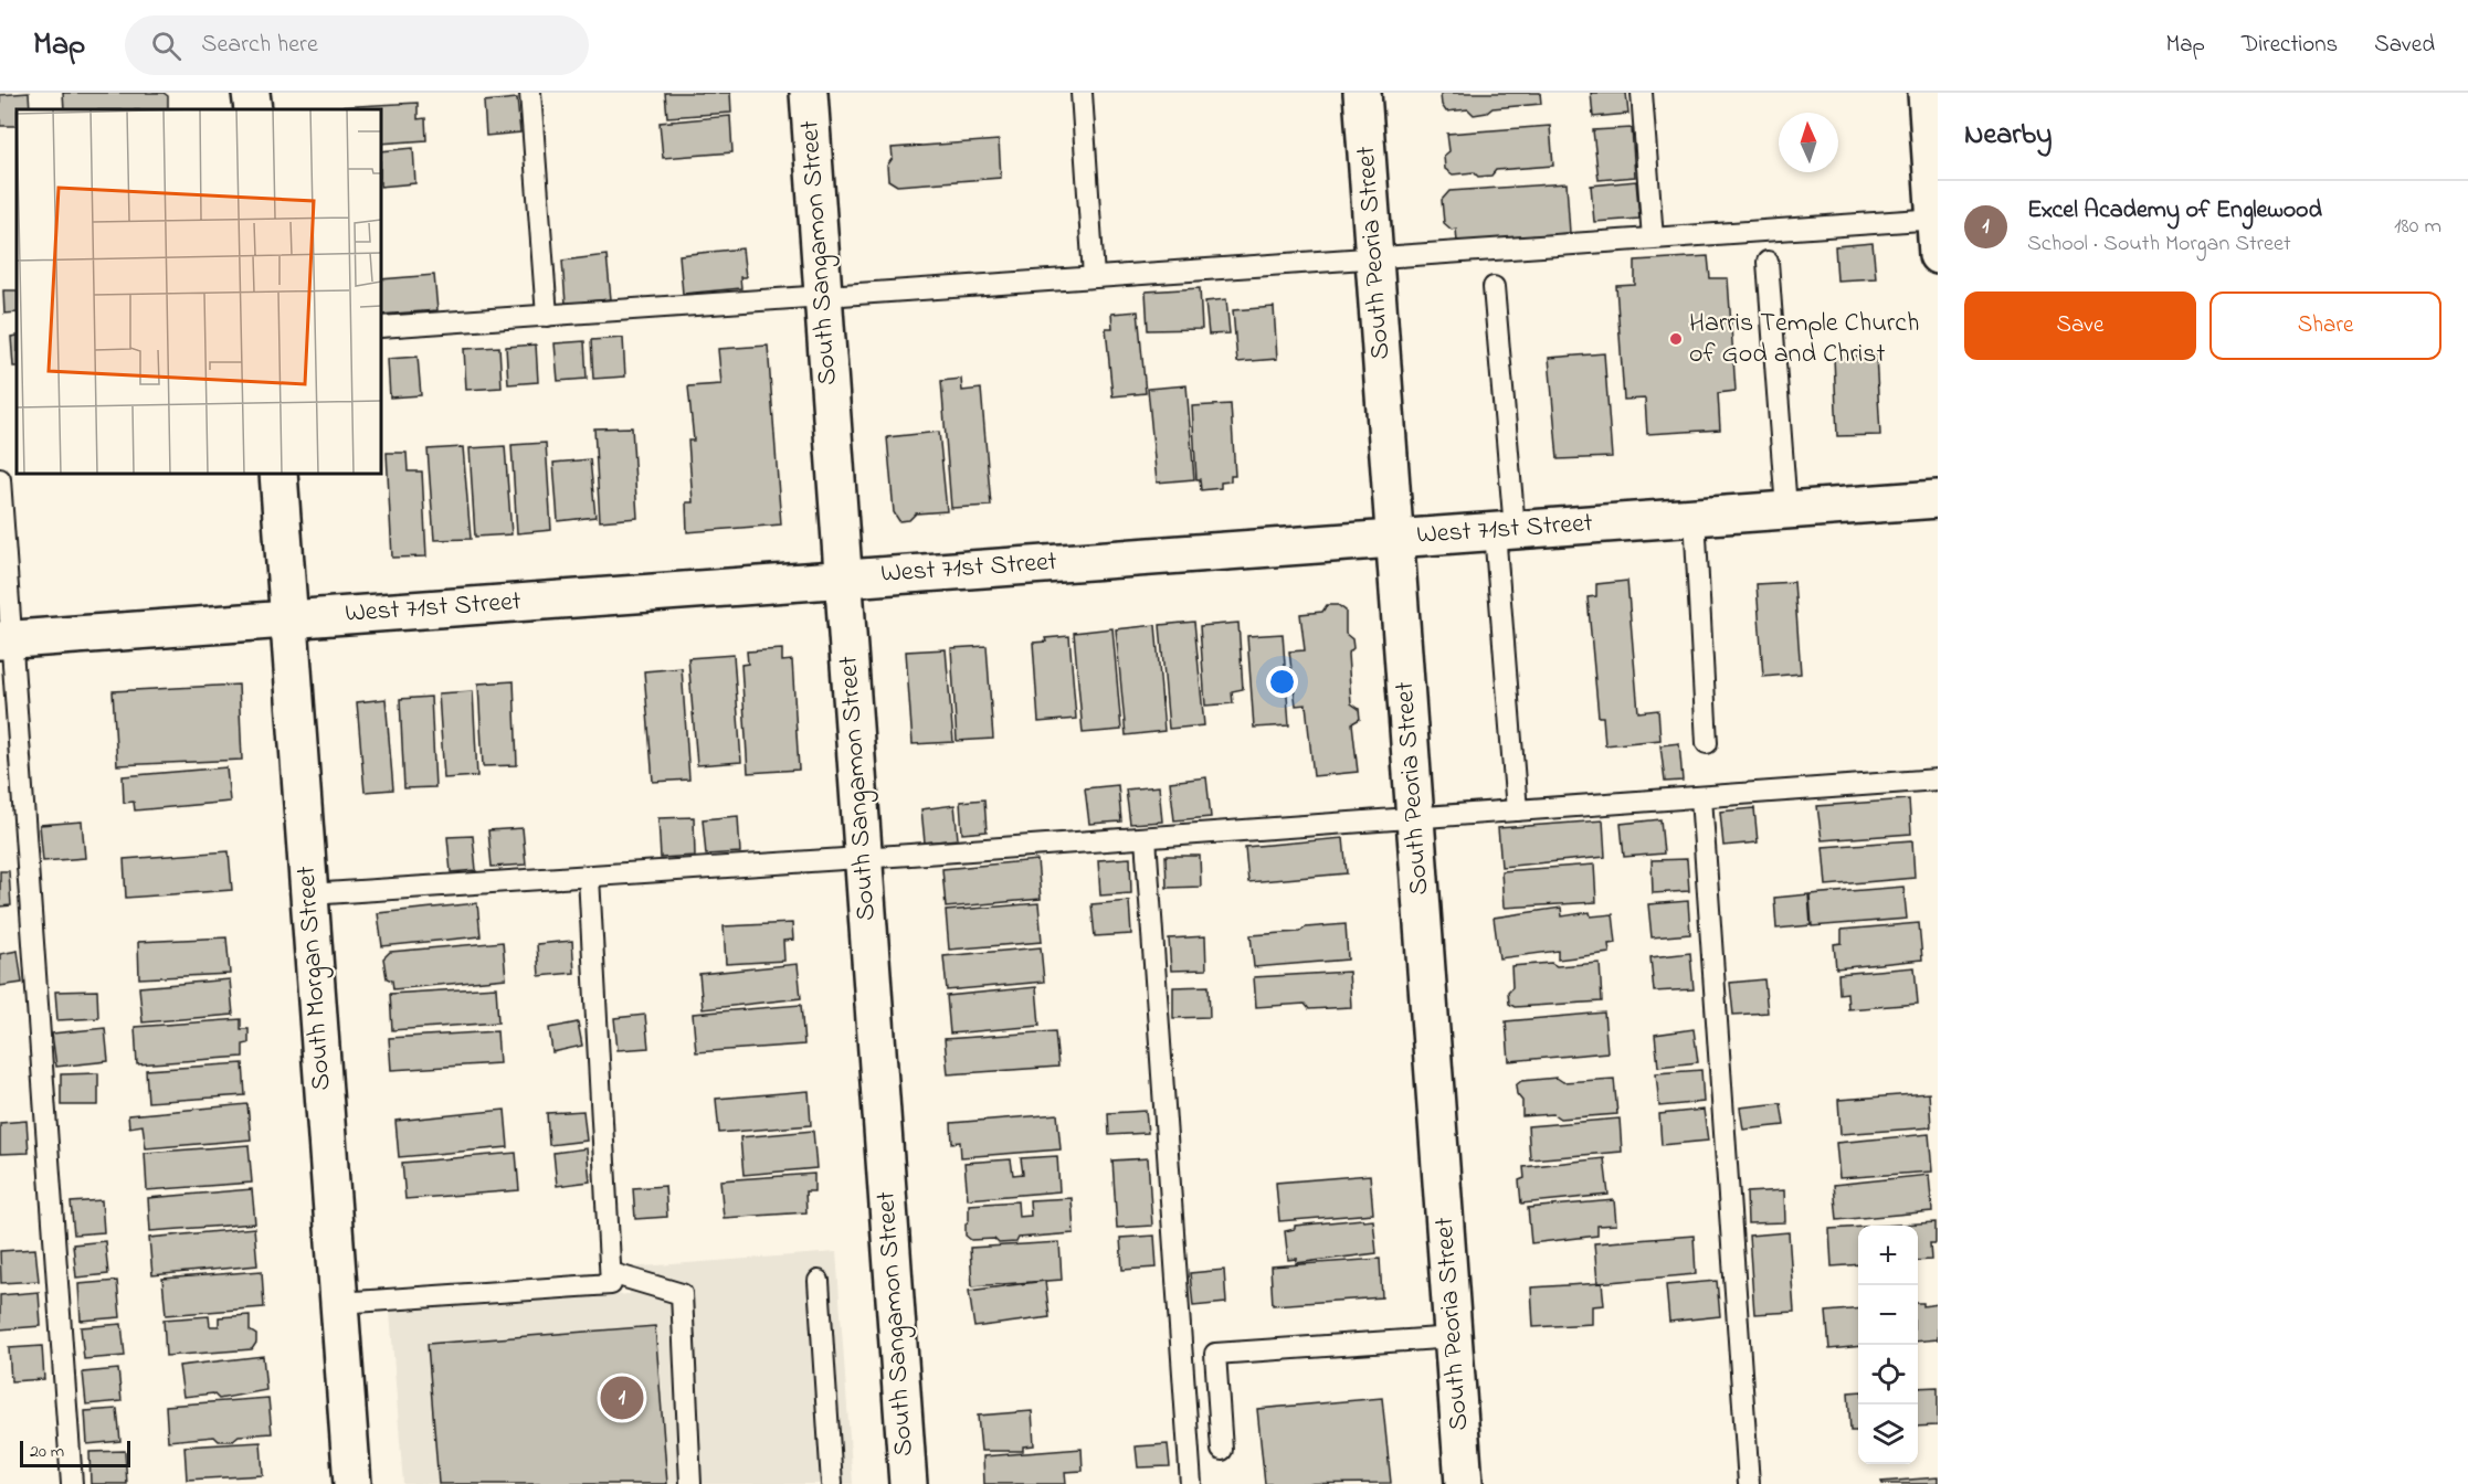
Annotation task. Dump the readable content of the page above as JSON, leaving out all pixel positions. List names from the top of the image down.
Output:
{
  "streets": {
    "street": [
      "South Sangamon Street",
      "South Peoria Street",
      "West 71st Street",
      "South Morgan Street"
    ]
  },
  "crossings": [
    ["South Sangamon Street", "West 71st Street"],
    ["South Peoria Street", "West 71st Street"],
    ["West 71st Street", "South Morgan Street"]
  ],
  "places": ["Harris Temple Church of God and Christ"],
  "scale_bar": "20 m",
  "north": "top",
  "page": {
    "header": "Map",
    "search": "Search here",
    "nav": ["Map", "Directions", "Saved"],
    "heading": "Nearby",
    "list": [
      {
        "mark": "1",
        "name": "Excel Academy of Englewood",
        "note": "School · South Morgan Street",
        "value": "180 m"
      }
    ],
    "buttons": ["Save", "Share"],
    "map_buttons": ["+", "−"],
    "pins": "1",
    "scale": "20 m"
  }
}
